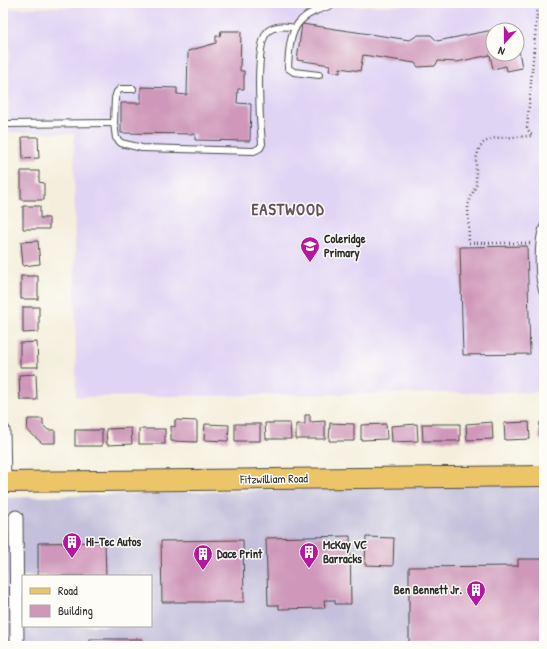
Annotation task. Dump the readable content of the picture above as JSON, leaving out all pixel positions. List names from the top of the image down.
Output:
{
  "streets": {
    "main road": ["Fitzwilliam Road"]
  },
  "districts": ["EASTWOOD"],
  "places": {
    "school or university": ["Coleridge Primary"],
    "building": [
      "Hi-Tec Autos",
      "McKay VC Barracks",
      "Dace Print",
      "Ben Bennett Jr."
    ]
  },
  "legend": ["Road", "Building"],
  "north": "bottom"
}
